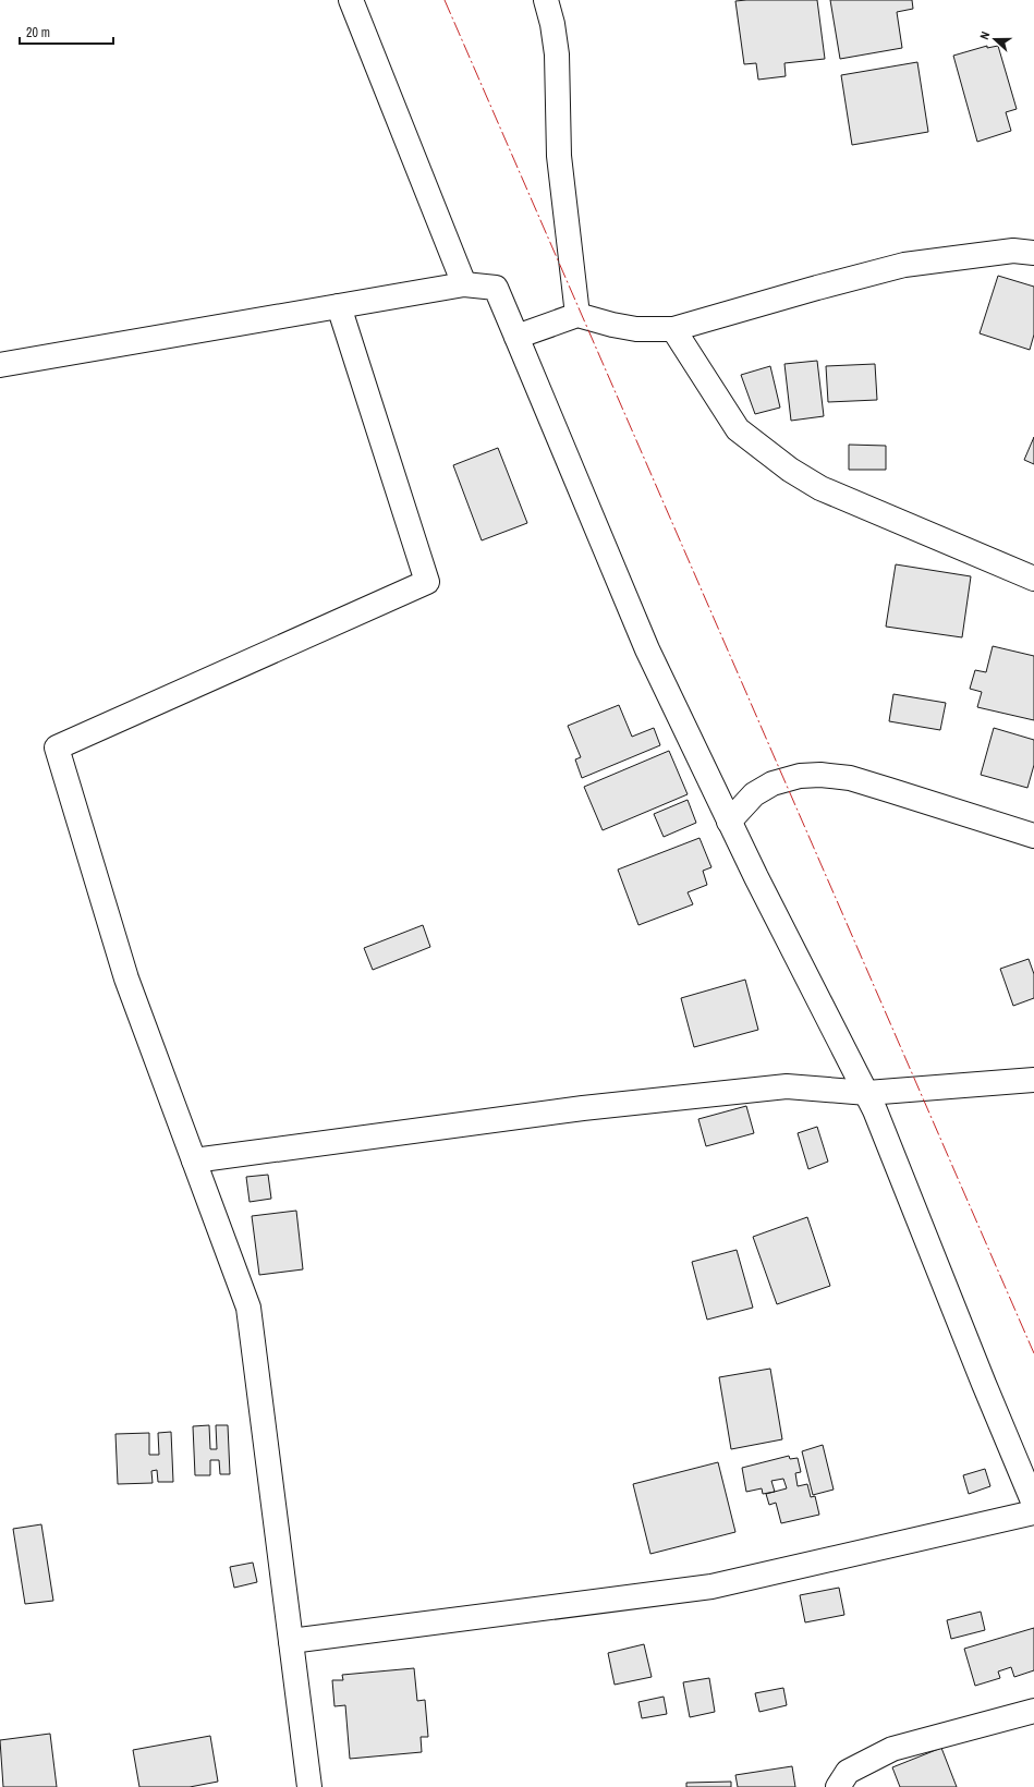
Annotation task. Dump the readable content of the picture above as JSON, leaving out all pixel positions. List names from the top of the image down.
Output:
{
  "scale_bar": "20 m",
  "north": "left"
}
